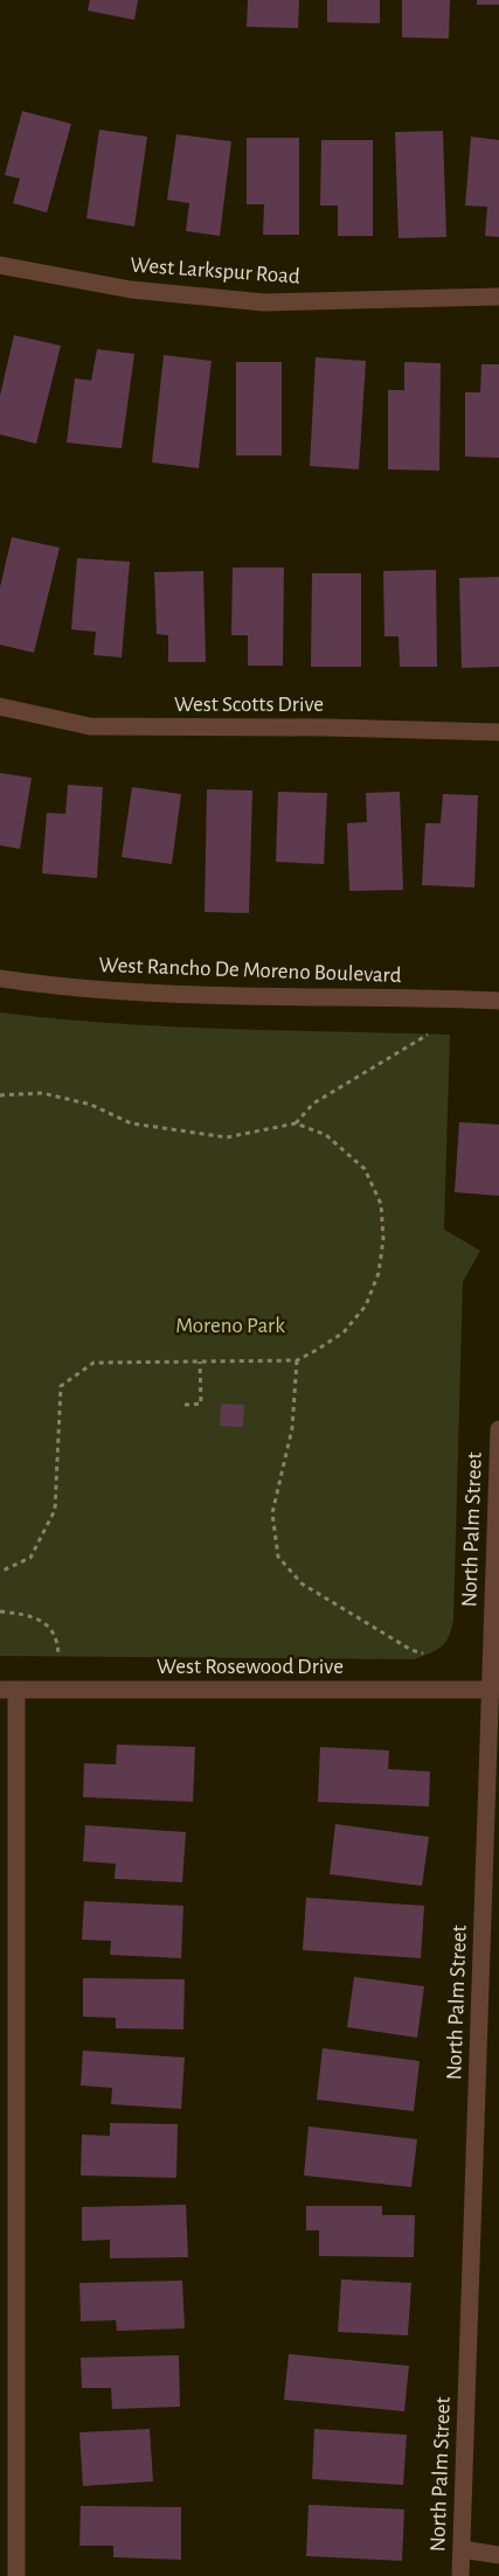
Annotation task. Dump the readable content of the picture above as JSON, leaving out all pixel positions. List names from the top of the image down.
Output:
{
  "streets": {
    "street": [
      "West Larkspur Road",
      "West Scotts Drive",
      "West Rancho De Moreno Boulevard",
      "North Palm Street",
      "West Rosewood Drive"
    ]
  },
  "crossings": [
    ["North Palm Street", "West Rosewood Drive"]
  ],
  "parks": ["Moreno Park"]
}
